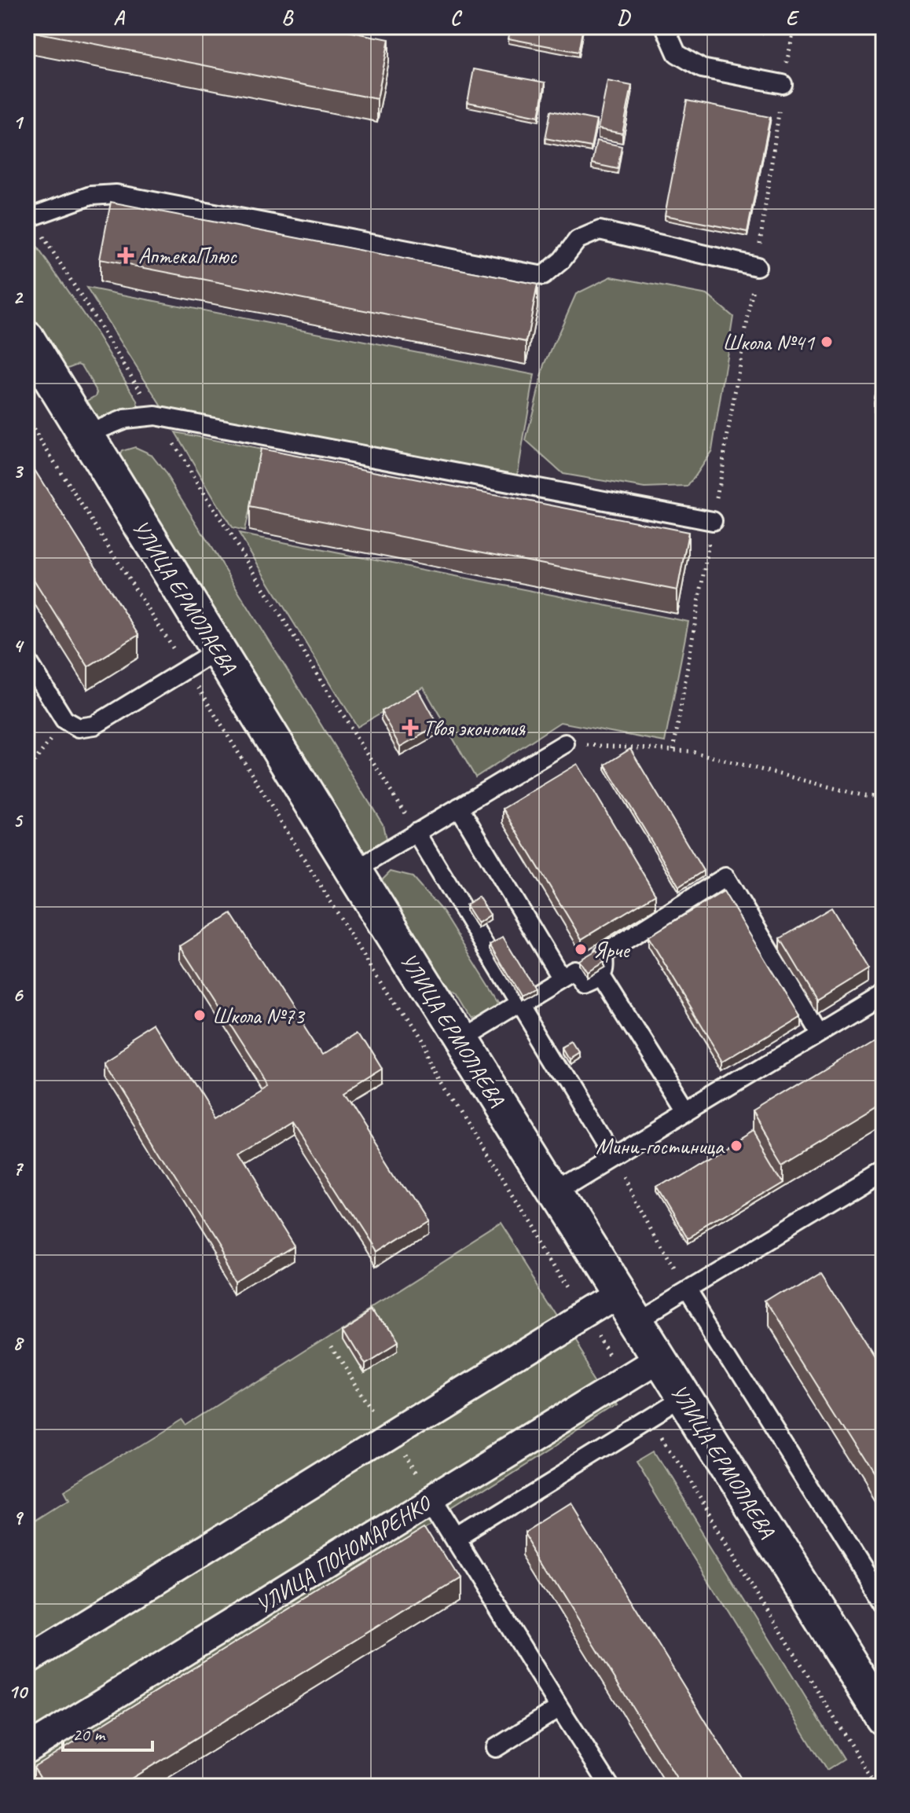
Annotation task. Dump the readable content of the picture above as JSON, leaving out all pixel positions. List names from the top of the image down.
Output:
{
  "streets": {
    "street": ["УЛИЦА ЕРМОЛАЕВА", "УЛИЦА ПОНОМАРЕНКО"]
  },
  "crossings": [
    ["УЛИЦА ЕРМОЛАЕВА", "УЛИЦА ПОНОМАРЕНКО"]
  ],
  "places": {
    "health": ["АптекаПлюс", "Твоя экономия"],
    "other": [
      "Школа №41",
      "Ярче",
      "Школа №73",
      "Мини-гостиница"
    ]
  },
  "scale_bar": "20 m",
  "grid": {
    "columns": [
      "A",
      "B",
      "C",
      "D",
      "E"
    ],
    "rows": [
      "1",
      "2",
      "3",
      "4",
      "5",
      "6",
      "7",
      "8",
      "9",
      "10"
    ]
  }
}
